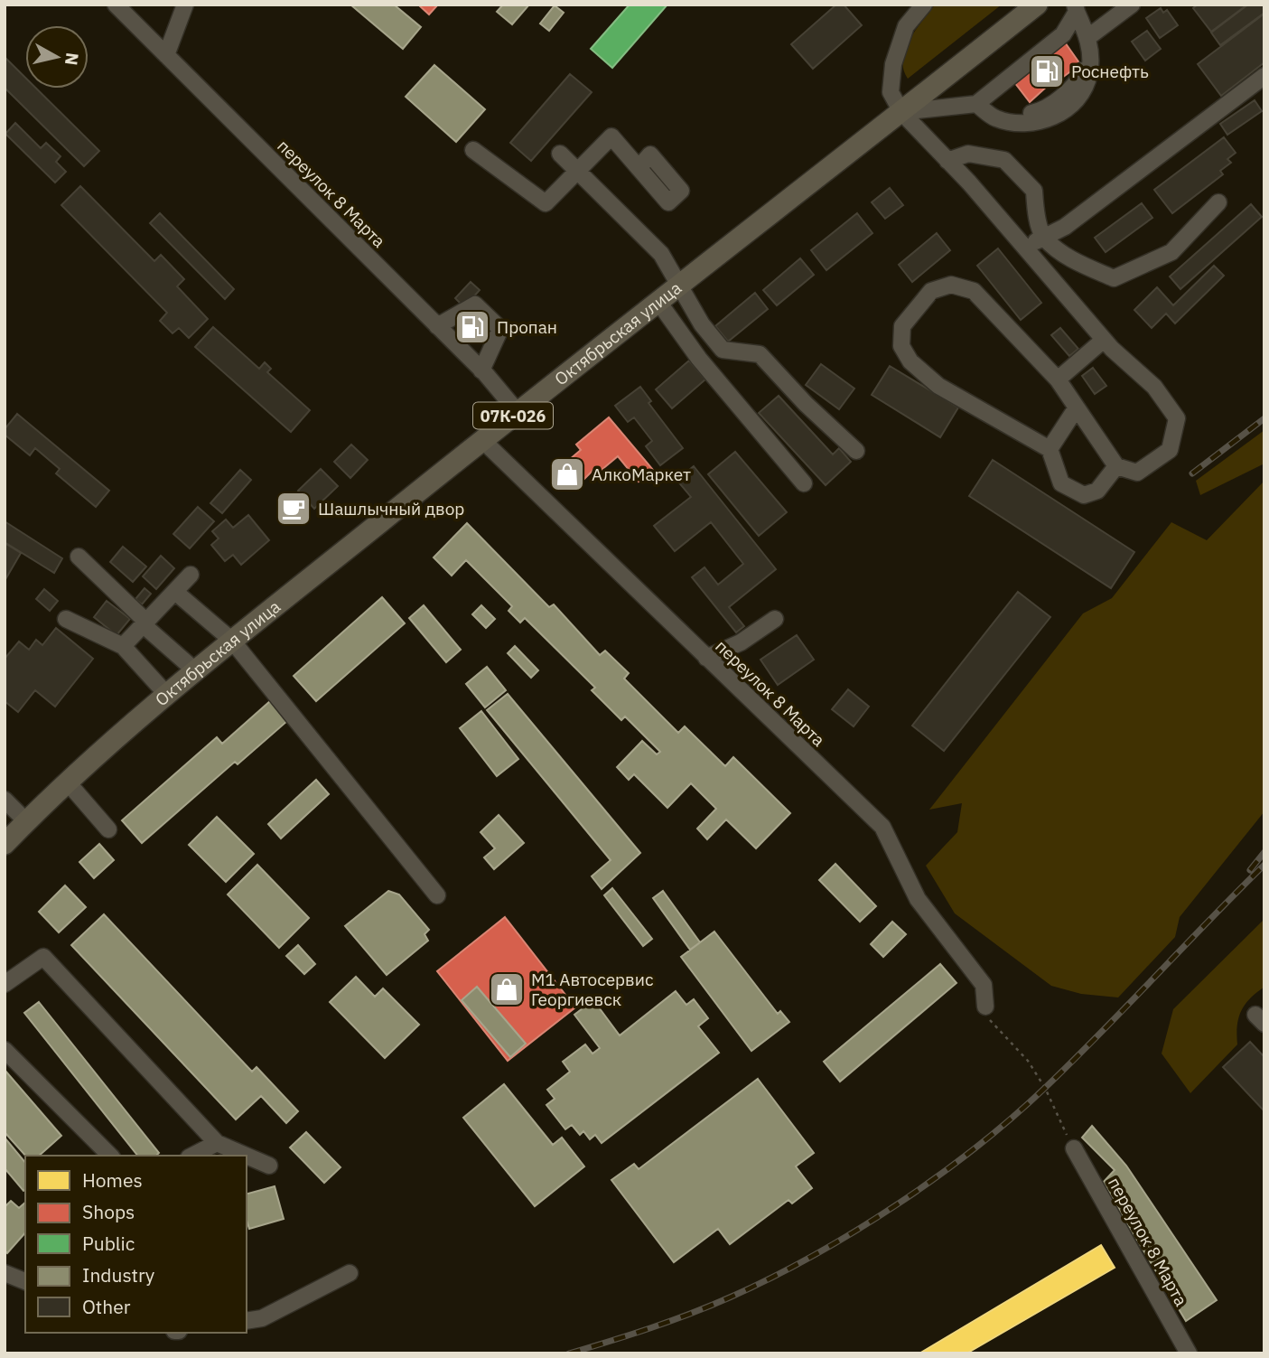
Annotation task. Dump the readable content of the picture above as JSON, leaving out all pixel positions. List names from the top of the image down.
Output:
{
  "streets": {
    "main road": ["Октябрьская улица", "07К-026"],
    "street": ["переулок 8 Марта"]
  },
  "crossings": [
    ["переулок 8 Марта", "Октябрьская улица"]
  ],
  "places": {
    "fuel station": ["Роснефть", "Пропан"],
    "shop": ["АлкоМаркет", "М1 Автосервис Георгиевск"],
    "cafe": ["Шашлычный двор"]
  },
  "legend": [
    "Homes",
    "Shops",
    "Public",
    "Industry",
    "Other"
  ],
  "north": "right"
}
